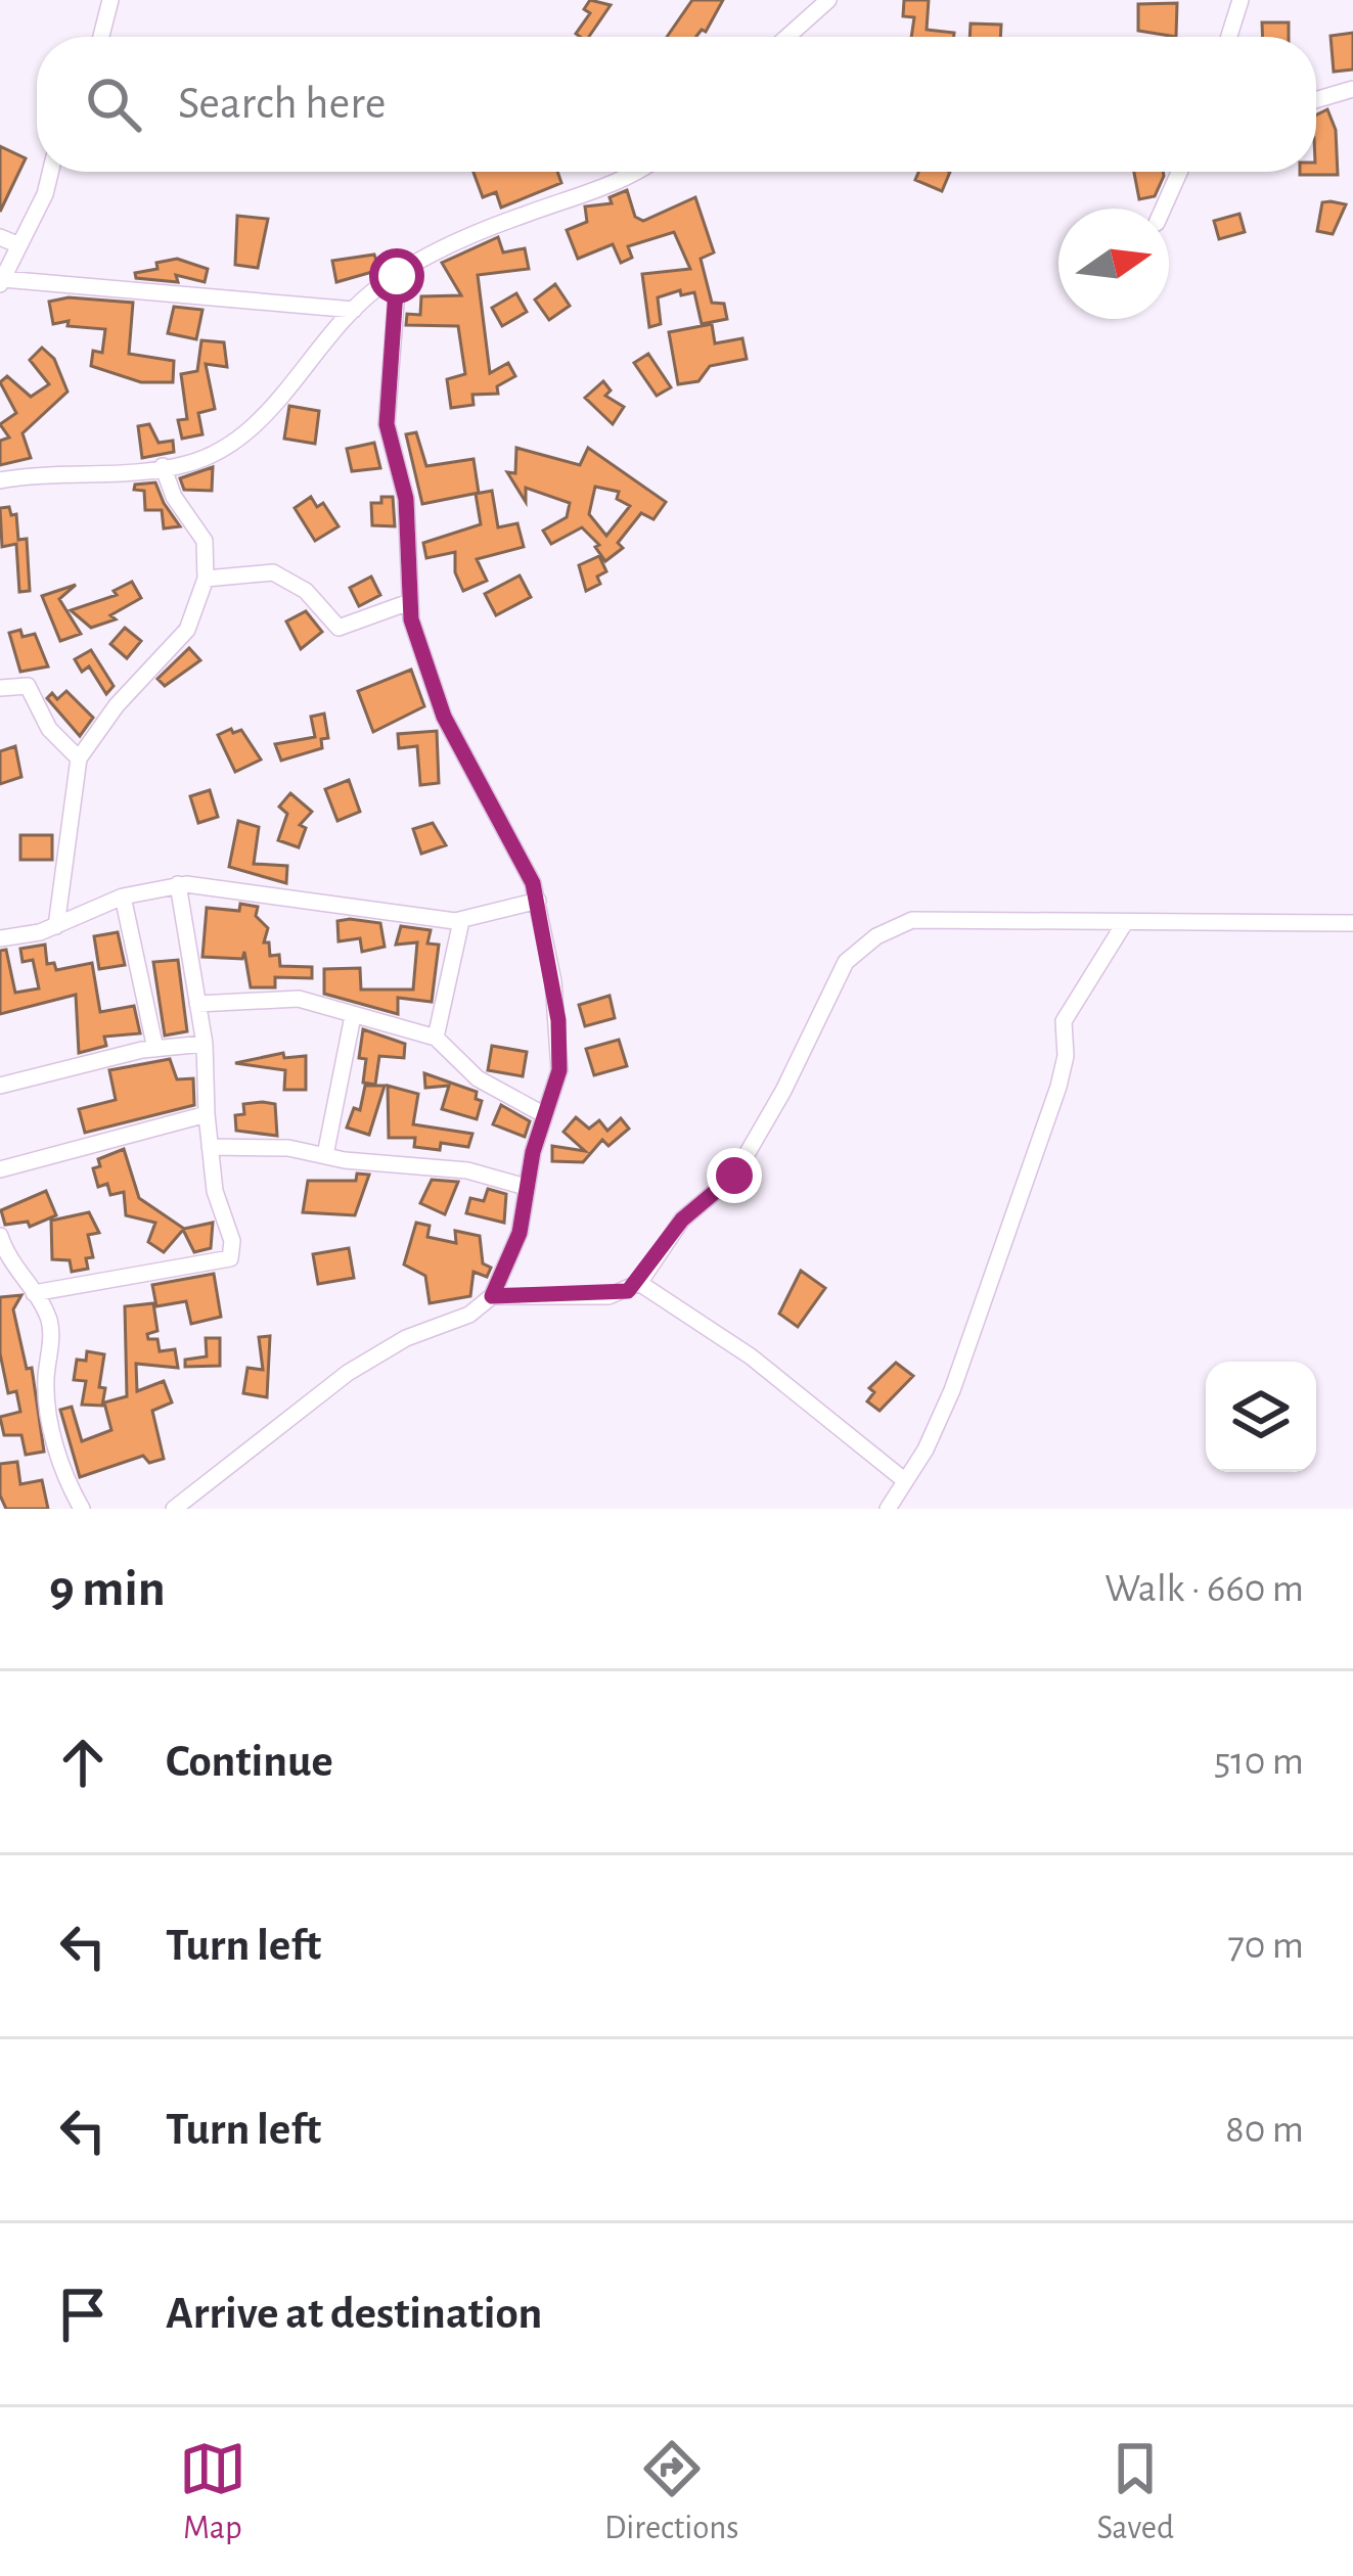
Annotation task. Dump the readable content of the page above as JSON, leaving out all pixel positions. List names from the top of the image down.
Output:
{
  "north": "right",
  "page": {
    "search": "Search here",
    "heading": ["9 min", "Walk · 660 m"],
    "list": [
      ["Continue", "510 m"],
      ["Turn left", "70 m"],
      ["Turn left", "80 m"],
      "Arrive at destination"
    ],
    "nav": ["Map", "Directions", "Saved"]
  }
}
